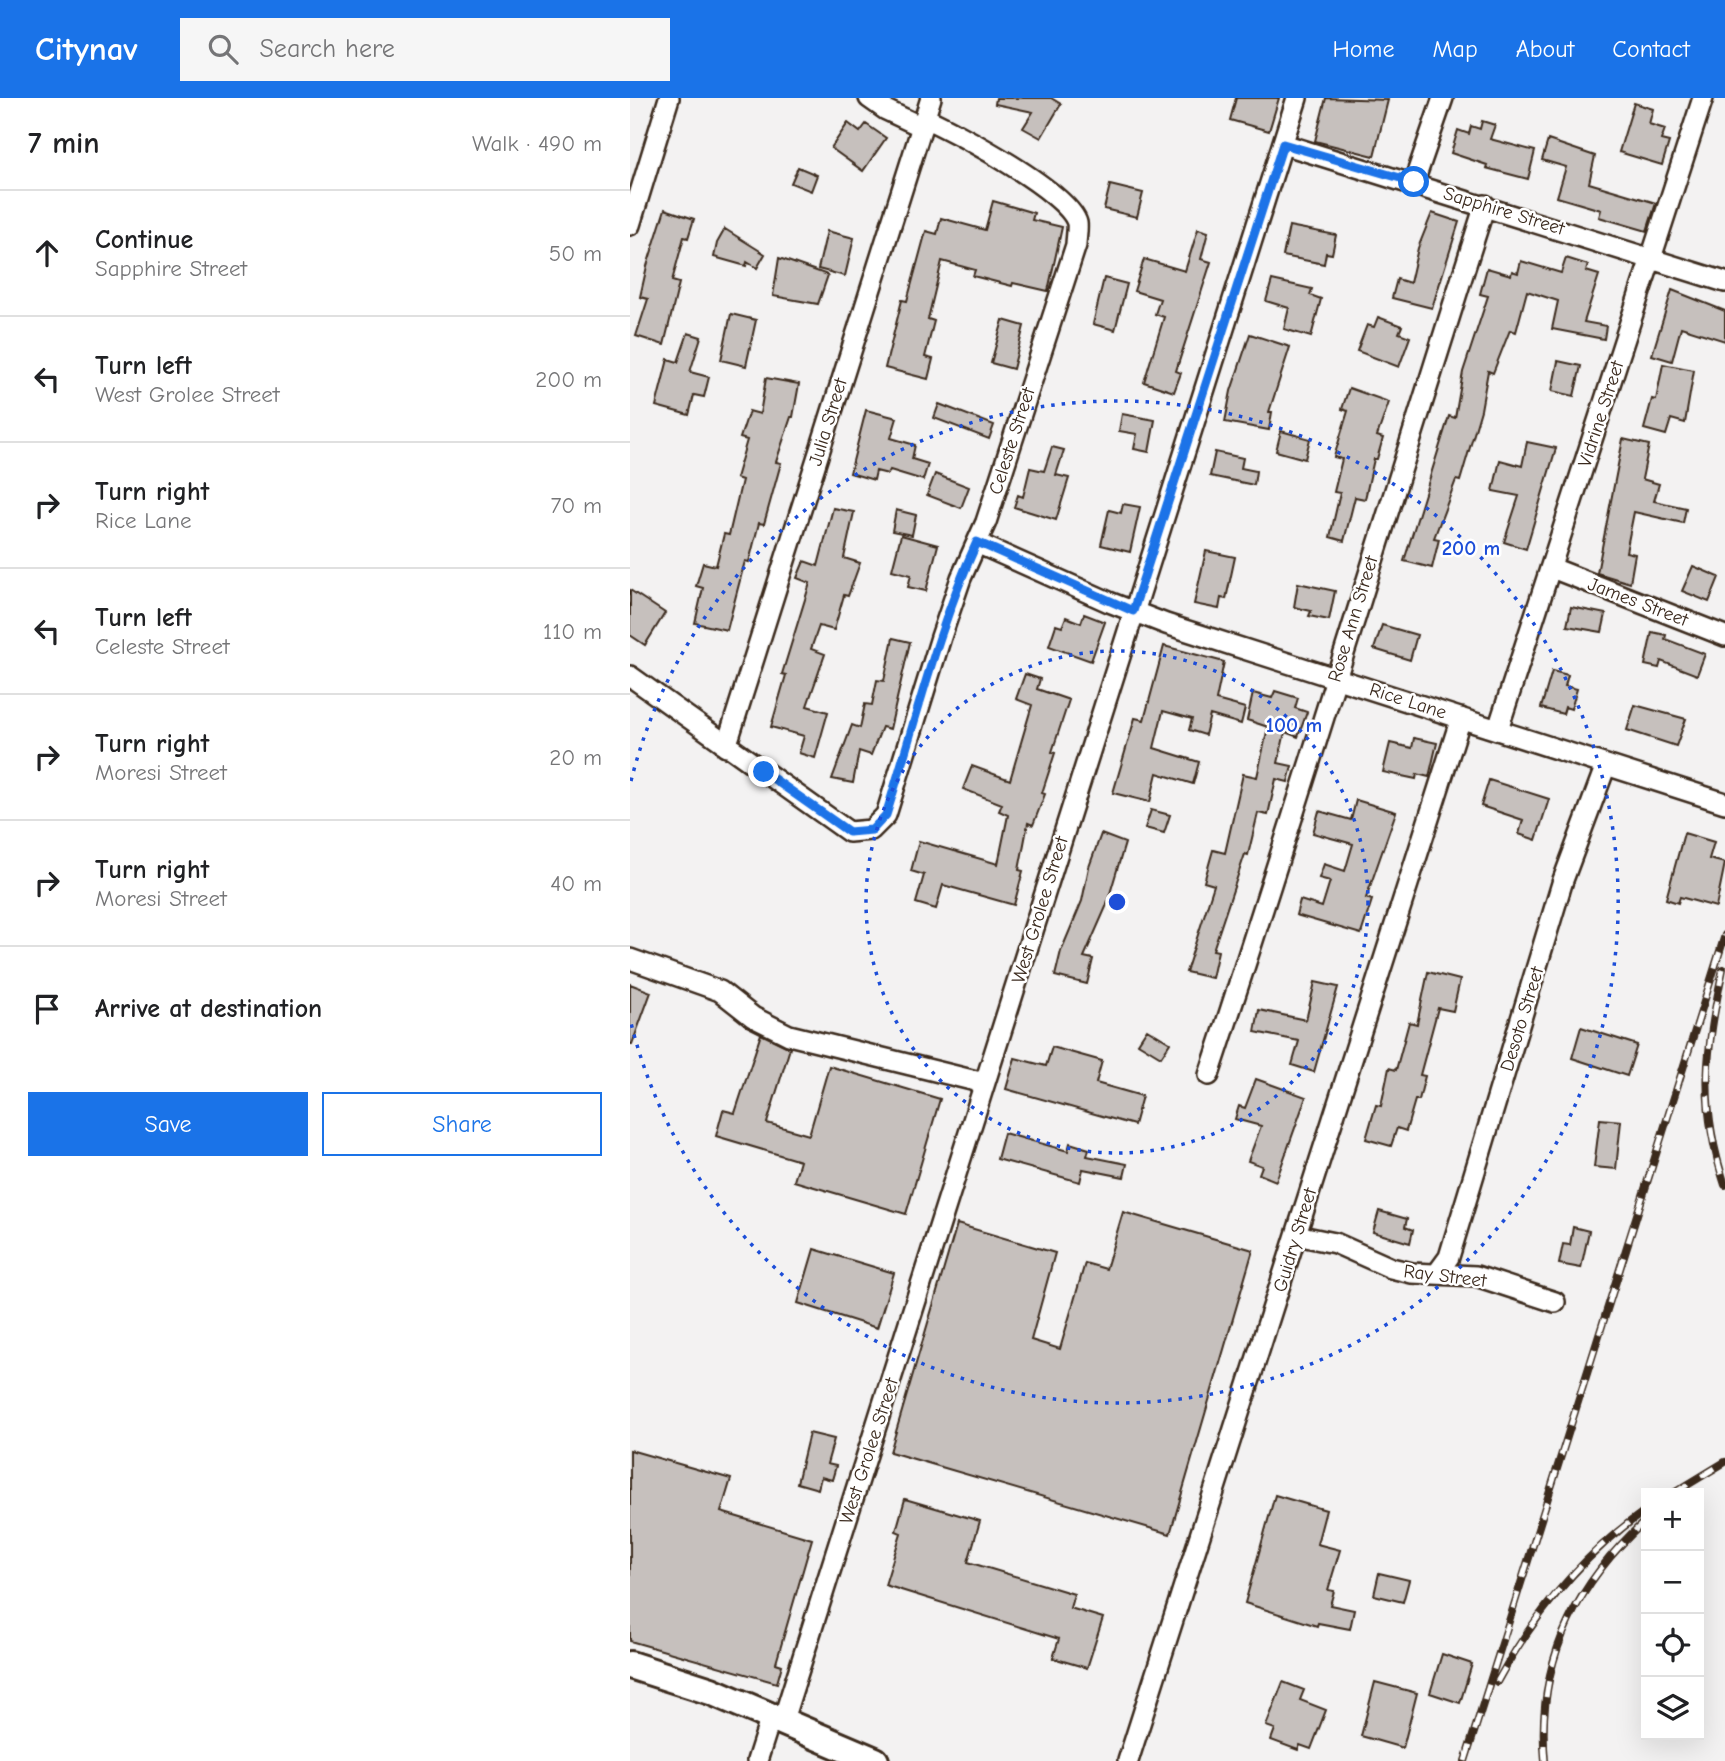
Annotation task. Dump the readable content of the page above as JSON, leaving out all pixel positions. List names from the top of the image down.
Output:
{
  "streets": {
    "street": [
      "Sapphire Street",
      "Vidrine Street",
      "Julia Street",
      "Celeste Street",
      "James Street",
      "Rose Ann Street",
      "Rice Lane",
      "West Grolee Street",
      "Desoto Street",
      "Guidry Street",
      "Ray Street"
    ]
  },
  "crossings": [
    ["Sapphire Street", "Vidrine Street"],
    ["Sapphire Street", "Rose Ann Street"],
    ["Sapphire Street", "West Grolee Street"],
    ["Vidrine Street", "James Street"],
    ["Vidrine Street", "Rice Lane"],
    ["Julia Street", "Celeste Street"],
    ["Celeste Street", "Rice Lane"],
    ["Rose Ann Street", "Rice Lane"],
    ["Rice Lane", "West Grolee Street"],
    ["Rice Lane", "Desoto Street"],
    ["Rice Lane", "Guidry Street"],
    ["Desoto Street", "Ray Street"],
    ["Guidry Street", "Ray Street"]
  ],
  "page": {
    "header": "Citynav",
    "search": "Search here",
    "nav": [
      "Home",
      "Map",
      "About",
      "Contact"
    ],
    "heading": ["7 min", "Walk · 490 m"],
    "list": [
      ["Continue", "Sapphire Street", "50 m"],
      ["Turn left", "West Grolee Street", "200 m"],
      ["Turn right", "Rice Lane", "70 m"],
      ["Turn left", "Celeste Street", "110 m"],
      ["Turn right", "Moresi Street", "20 m"],
      ["Turn right", "Moresi Street", "40 m"],
      "Arrive at destination"
    ],
    "buttons": ["Save", "Share"],
    "map_buttons": ["+", "−"]
  },
  "rings": ["200 m", "100 m"]
}
